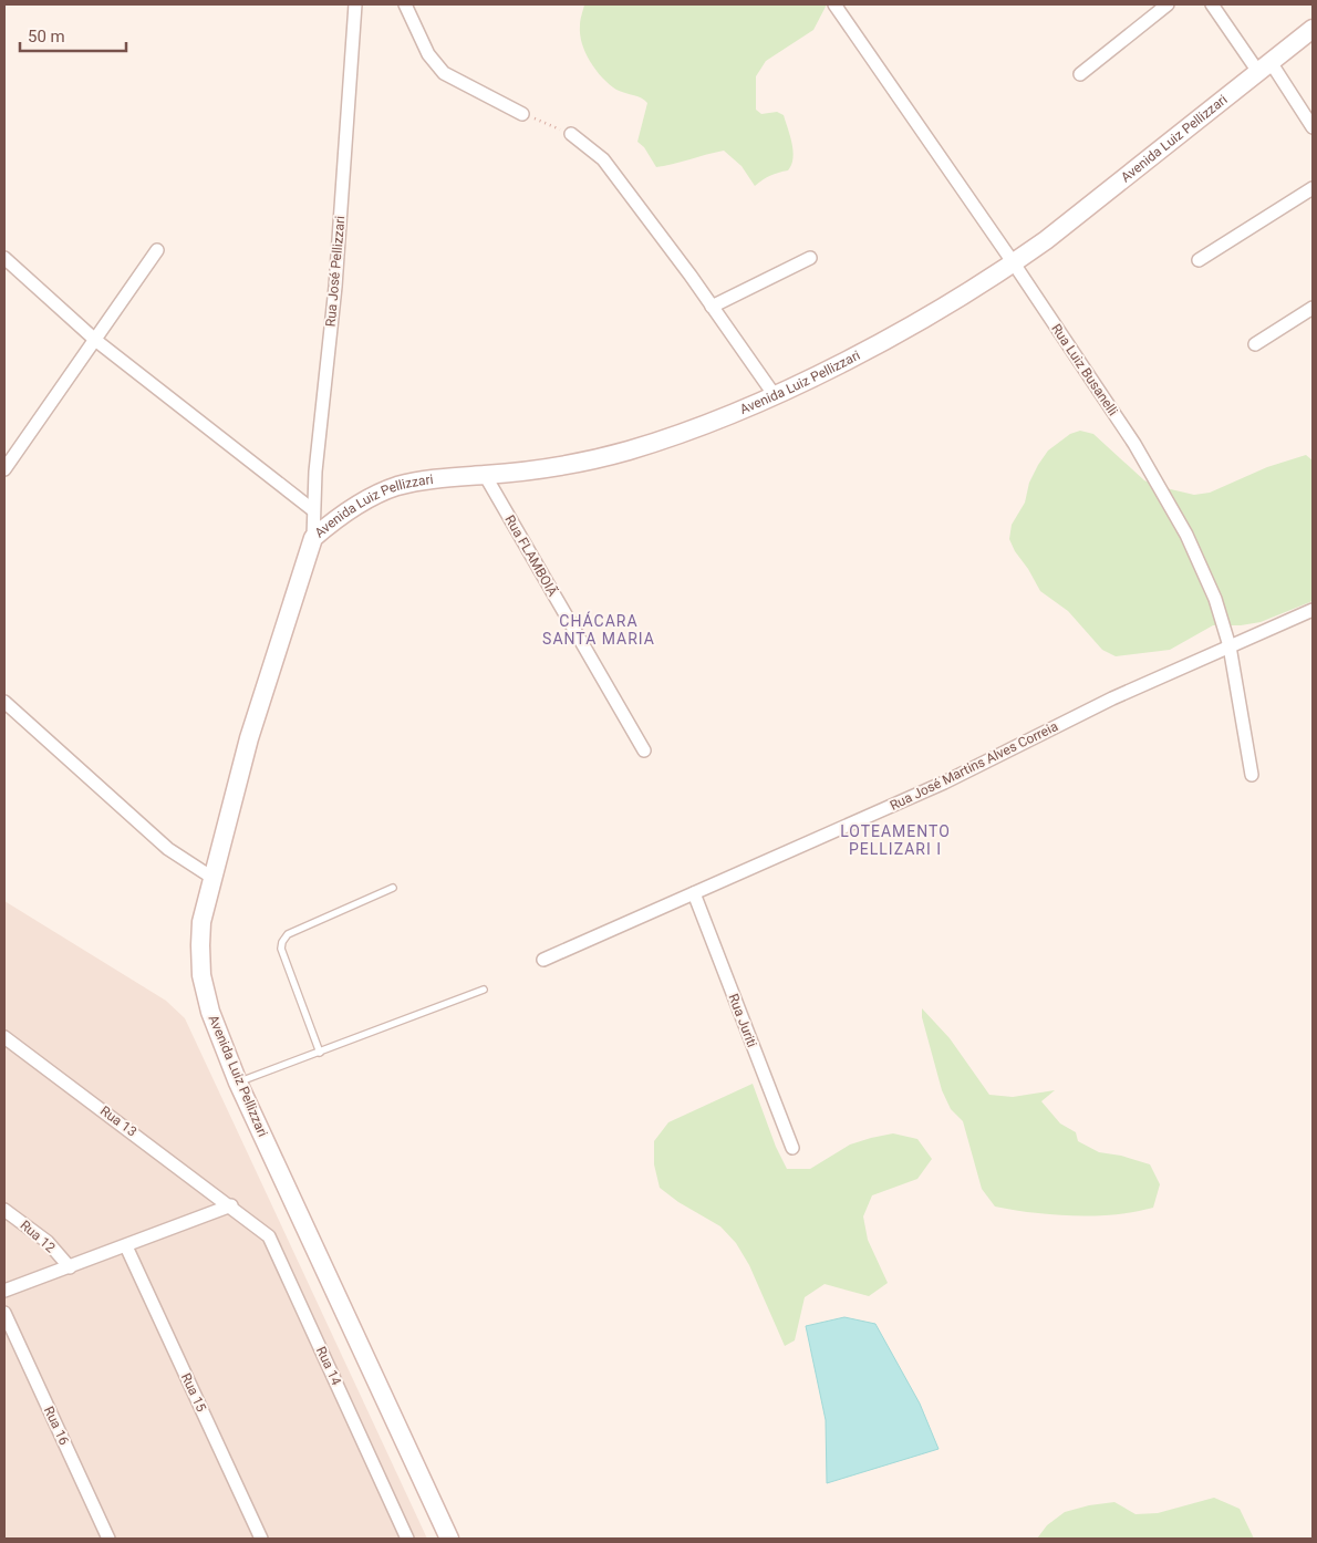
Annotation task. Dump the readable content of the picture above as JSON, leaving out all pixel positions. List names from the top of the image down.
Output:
{
  "streets": {
    "main road": ["Avenida Luiz Pellizzari"],
    "street": [
      "Rua José Pellizzari",
      "Rua Luiz Busanelli",
      "Rua FLAMBOIÃ",
      "Rua José Martins Alves Correia",
      "Rua Juriti",
      "Rua 13",
      "Rua 12",
      "Rua 14",
      "Rua 15",
      "Rua 16"
    ]
  },
  "crossings": [
    ["Avenida Luiz Pellizzari", "Rua José Pellizzari"],
    ["Avenida Luiz Pellizzari", "Rua Luiz Busanelli"],
    ["Avenida Luiz Pellizzari", "Rua FLAMBOIÃ"],
    ["Rua Luiz Busanelli", "Rua José Martins Alves Correia"],
    ["Rua José Martins Alves Correia", "Rua Juriti"],
    ["Rua 13", "Rua 14"]
  ],
  "districts": ["CHÁCARA SANTA MARIA", "LOTEAMENTO PELLIZARI I"],
  "scale_bar": "50 m"
}
